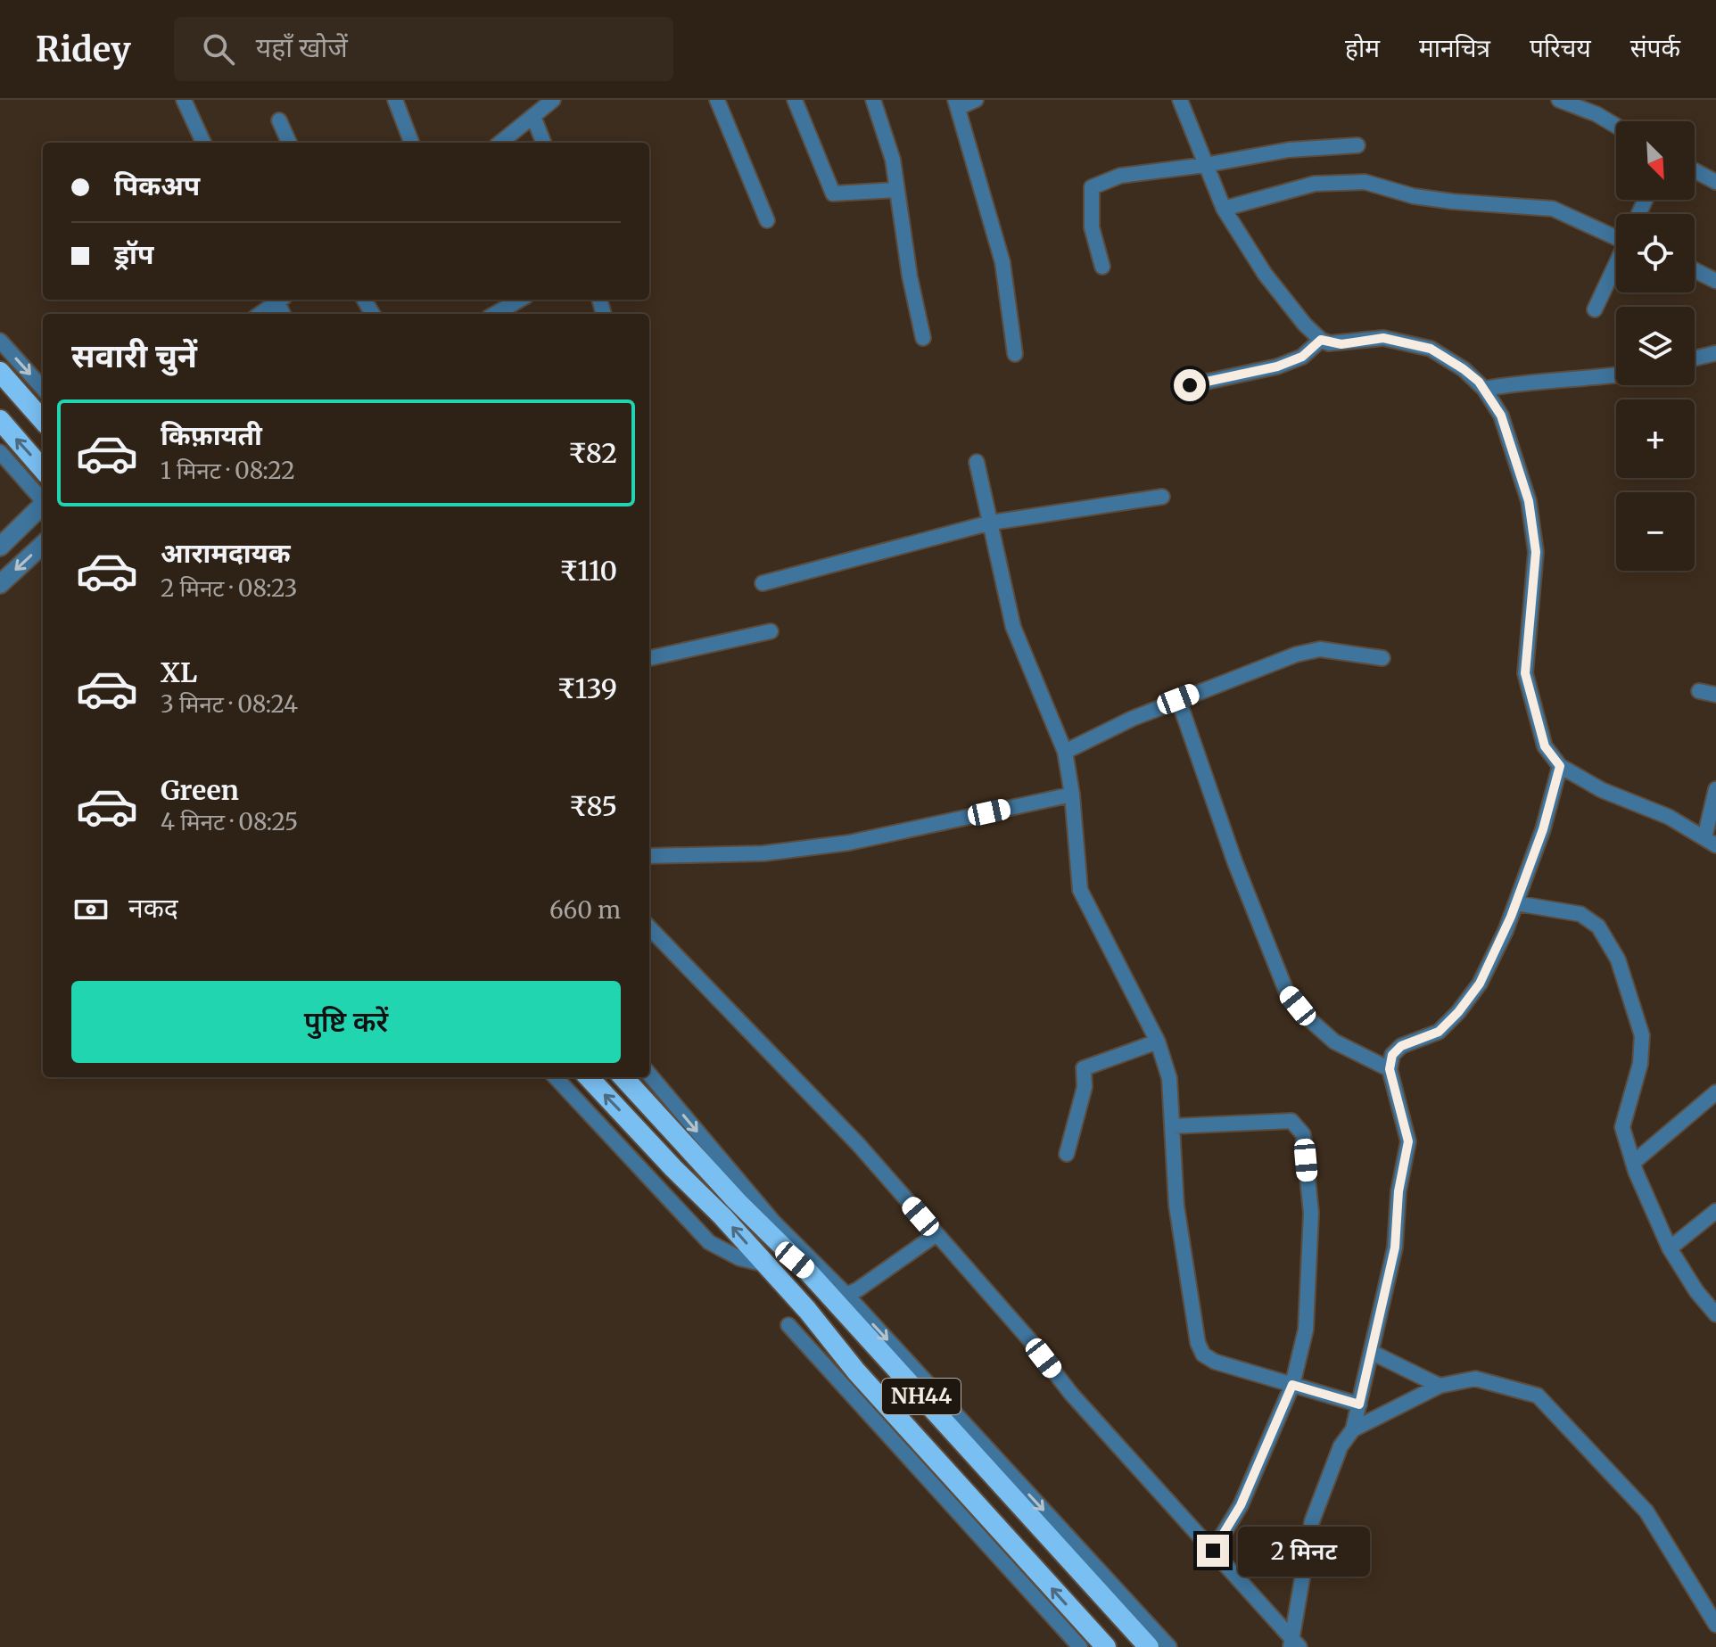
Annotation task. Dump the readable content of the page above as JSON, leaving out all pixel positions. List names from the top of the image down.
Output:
{
  "streets": {
    "highway": ["NH44"]
  },
  "north": "bottom right",
  "page": {
    "header": "Ridey",
    "search": "यहाँ खोजें",
    "nav": [
      "होम",
      "मानचित्र",
      "परिचय",
      "संपर्क"
    ],
    "map_buttons": ["+", "−"],
    "banner": ["पिकअप", "ड्रॉप"],
    "heading": "सवारी चुनें",
    "list": [
      {
        "name": "किफ़ायती",
        "note": "1 मिनट · 08:22",
        "value": "₹82"
      },
      {
        "name": "आरामदायक",
        "note": "2 मिनट · 08:23",
        "value": "₹110"
      },
      {
        "name": "XL",
        "note": "3 मिनट · 08:24",
        "value": "₹139"
      },
      {
        "name": "Green",
        "note": "4 मिनट · 08:25",
        "value": "₹85"
      }
    ],
    "pay": ["नकद", "660 m"],
    "buttons": "पुष्टि करें",
    "bubble": "2 मिनट"
  }
}
